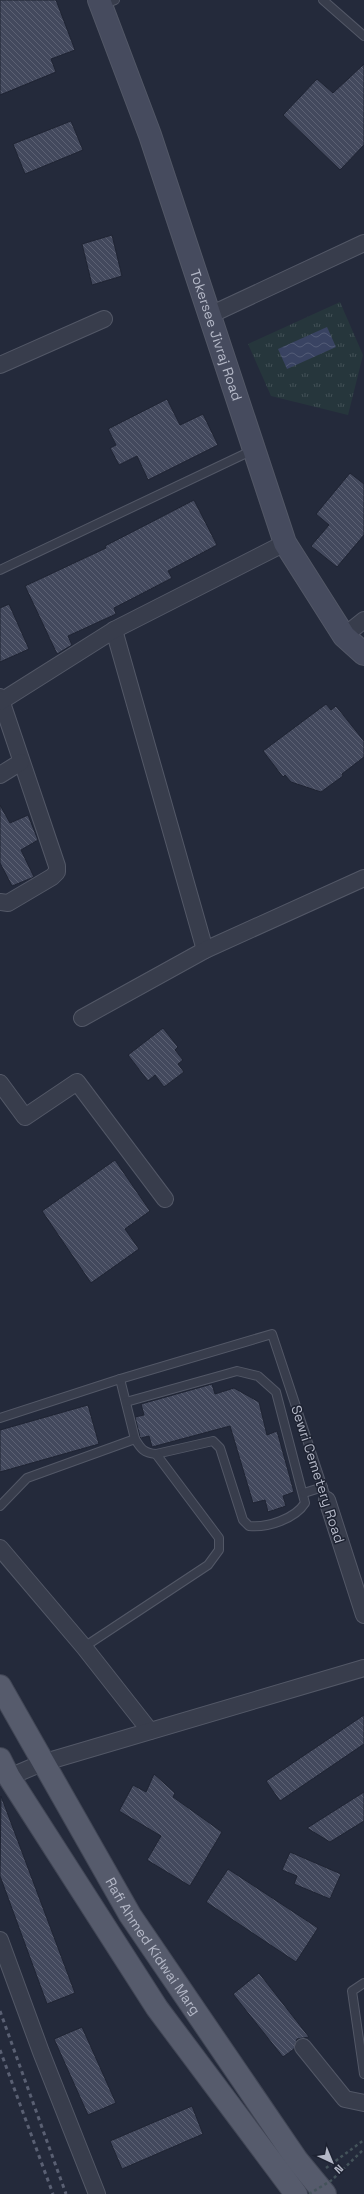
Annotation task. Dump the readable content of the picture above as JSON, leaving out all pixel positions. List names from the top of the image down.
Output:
{
  "streets": {
    "main road": ["Rafi Ahmed Kidwai Marg"],
    "street": ["Tokersee Jivraj Road", "Sewri Cemetery Road"]
  },
  "north": "bottom right"
}
